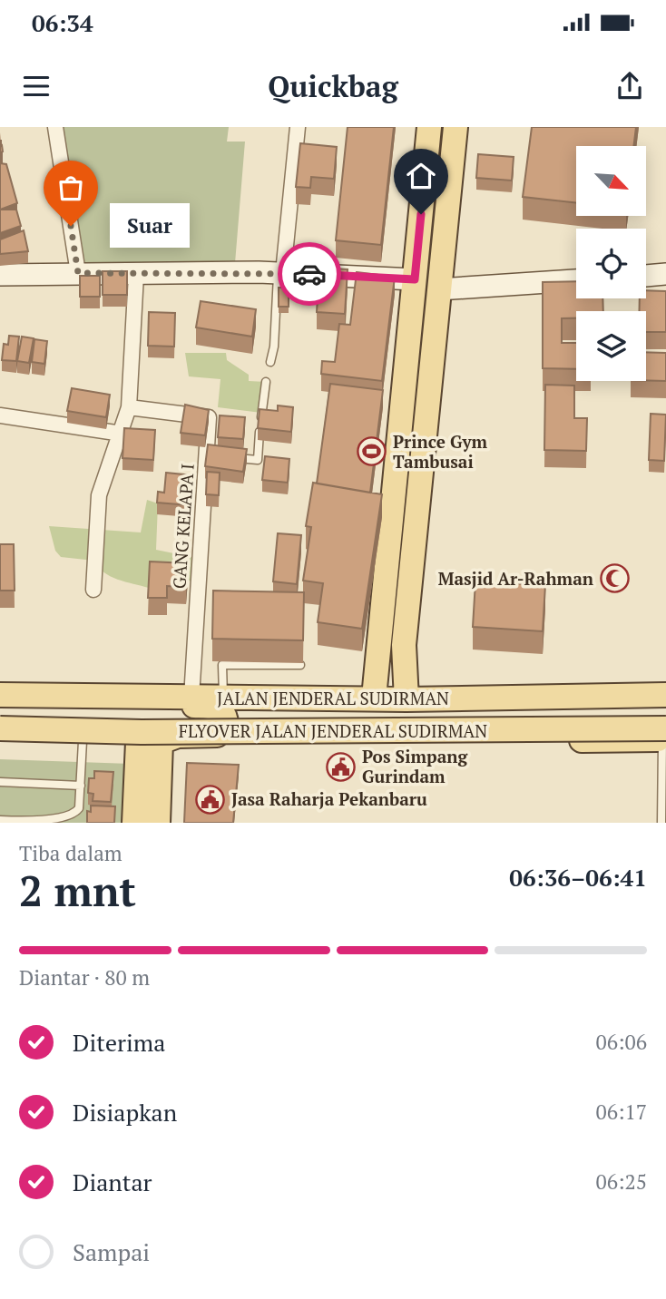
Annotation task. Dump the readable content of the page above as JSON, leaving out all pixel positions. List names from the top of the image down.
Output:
{
  "streets": {
    "main road": ["JALAN JENDERAL SUDIRMAN", "FLYOVER JALAN JENDERAL SUDIRMAN"],
    "street": ["GANG KELAPA I"]
  },
  "crossings": [
    ["GANG KELAPA I", "JALAN JENDERAL SUDIRMAN"]
  ],
  "places": {
    "other": ["Suar"],
    "sports": ["Prince Gym Tambusai"],
    "mosque": ["Masjid Ar-Rahman"],
    "public building": ["Pos Simpang Gurindam", "Jasa Raharja Pekanbaru"]
  },
  "north": "bottom right",
  "page": {
    "status": "06:34",
    "header": "Quickbag",
    "bubble": "Suar",
    "heading": ["2 mnt", "Tiba dalam", "06:36–06:41"],
    "bar": "Diantar · 80 m",
    "list": [
      ["Diterima", "06:06"],
      ["Disiapkan", "06:17"],
      ["Diantar", "06:25"],
      "Sampai"
    ]
  }
}
